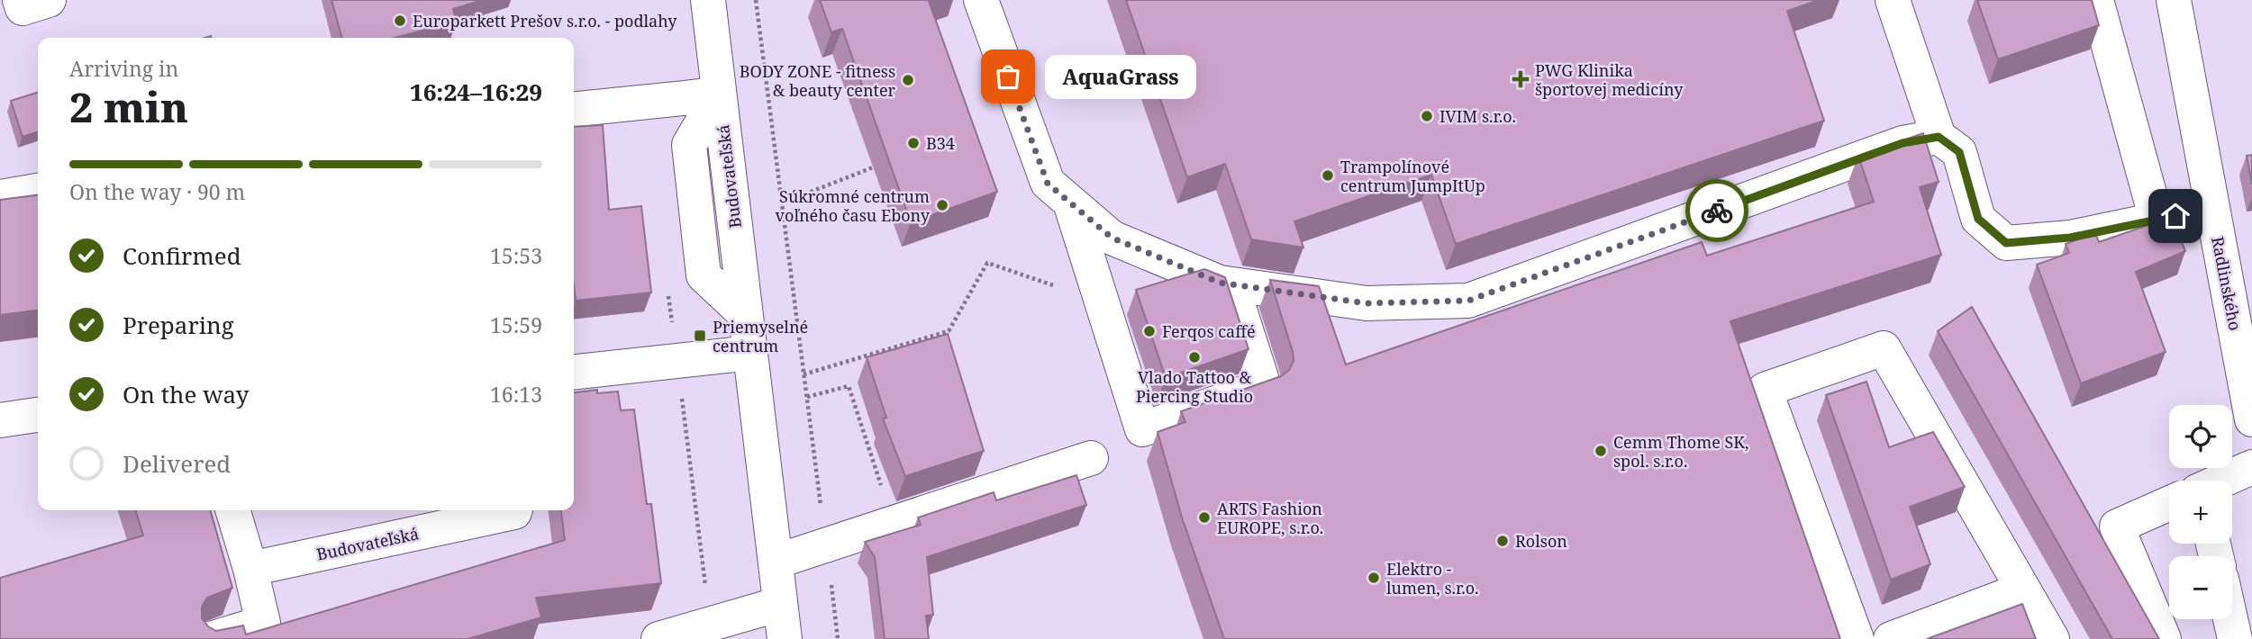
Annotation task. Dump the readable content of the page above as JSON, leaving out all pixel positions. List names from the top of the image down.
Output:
{
  "streets": {
    "street": ["Budovateľská", "Radlinského"]
  },
  "places": {
    "other": [
      "Europarkett Prešov s.r.o. - podlahy",
      "AquaGrass",
      "BODY ZONE - fitness & beauty center",
      "IVIM s.r.o.",
      "B34",
      "Trampolínové centrum JumpItUp",
      "Súkromné centrum voľného času Ebony",
      "Ferqos caffé",
      "Vlado Tattoo & Piercing Studio",
      "Cemm Thome SK, spol. s.r.o.",
      "ARTS Fashion EUROPE, s.r.o.",
      "Rolson",
      "Elektro - lumen, s.r.o."
    ],
    "health": ["PWG Klinika športovej medicíny"],
    "transit": ["Priemyselné centrum"]
  },
  "page": {
    "heading": ["2 min", "Arriving in", "16:24–16:29"],
    "bubble": "AquaGrass",
    "bar": "On the way · 90 m",
    "list": [
      ["Confirmed", "15:53"],
      ["Preparing", "15:59"],
      ["On the way", "16:13"],
      "Delivered"
    ],
    "map_buttons": ["+", "−"]
  }
}
